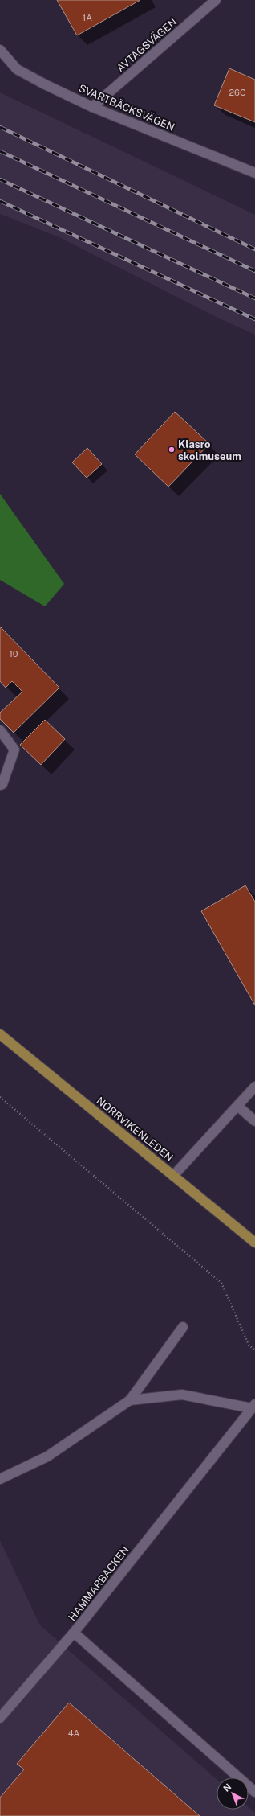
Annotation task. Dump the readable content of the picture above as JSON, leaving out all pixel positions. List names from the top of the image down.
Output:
{
  "streets": {
    "main road": ["NORRVIKENLEDEN"],
    "street": ["AVTAGSVÄGEN", "SVARTBÄCKSVÄGEN", "HAMMARBACKEN"]
  },
  "crossings": [
    ["AVTAGSVÄGEN", "SVARTBÄCKSVÄGEN"]
  ],
  "places": ["Klasro skolmuseum"],
  "house_numbers": [
    "1A",
    "26C",
    "10",
    "4A"
  ],
  "north": "top left"
}
